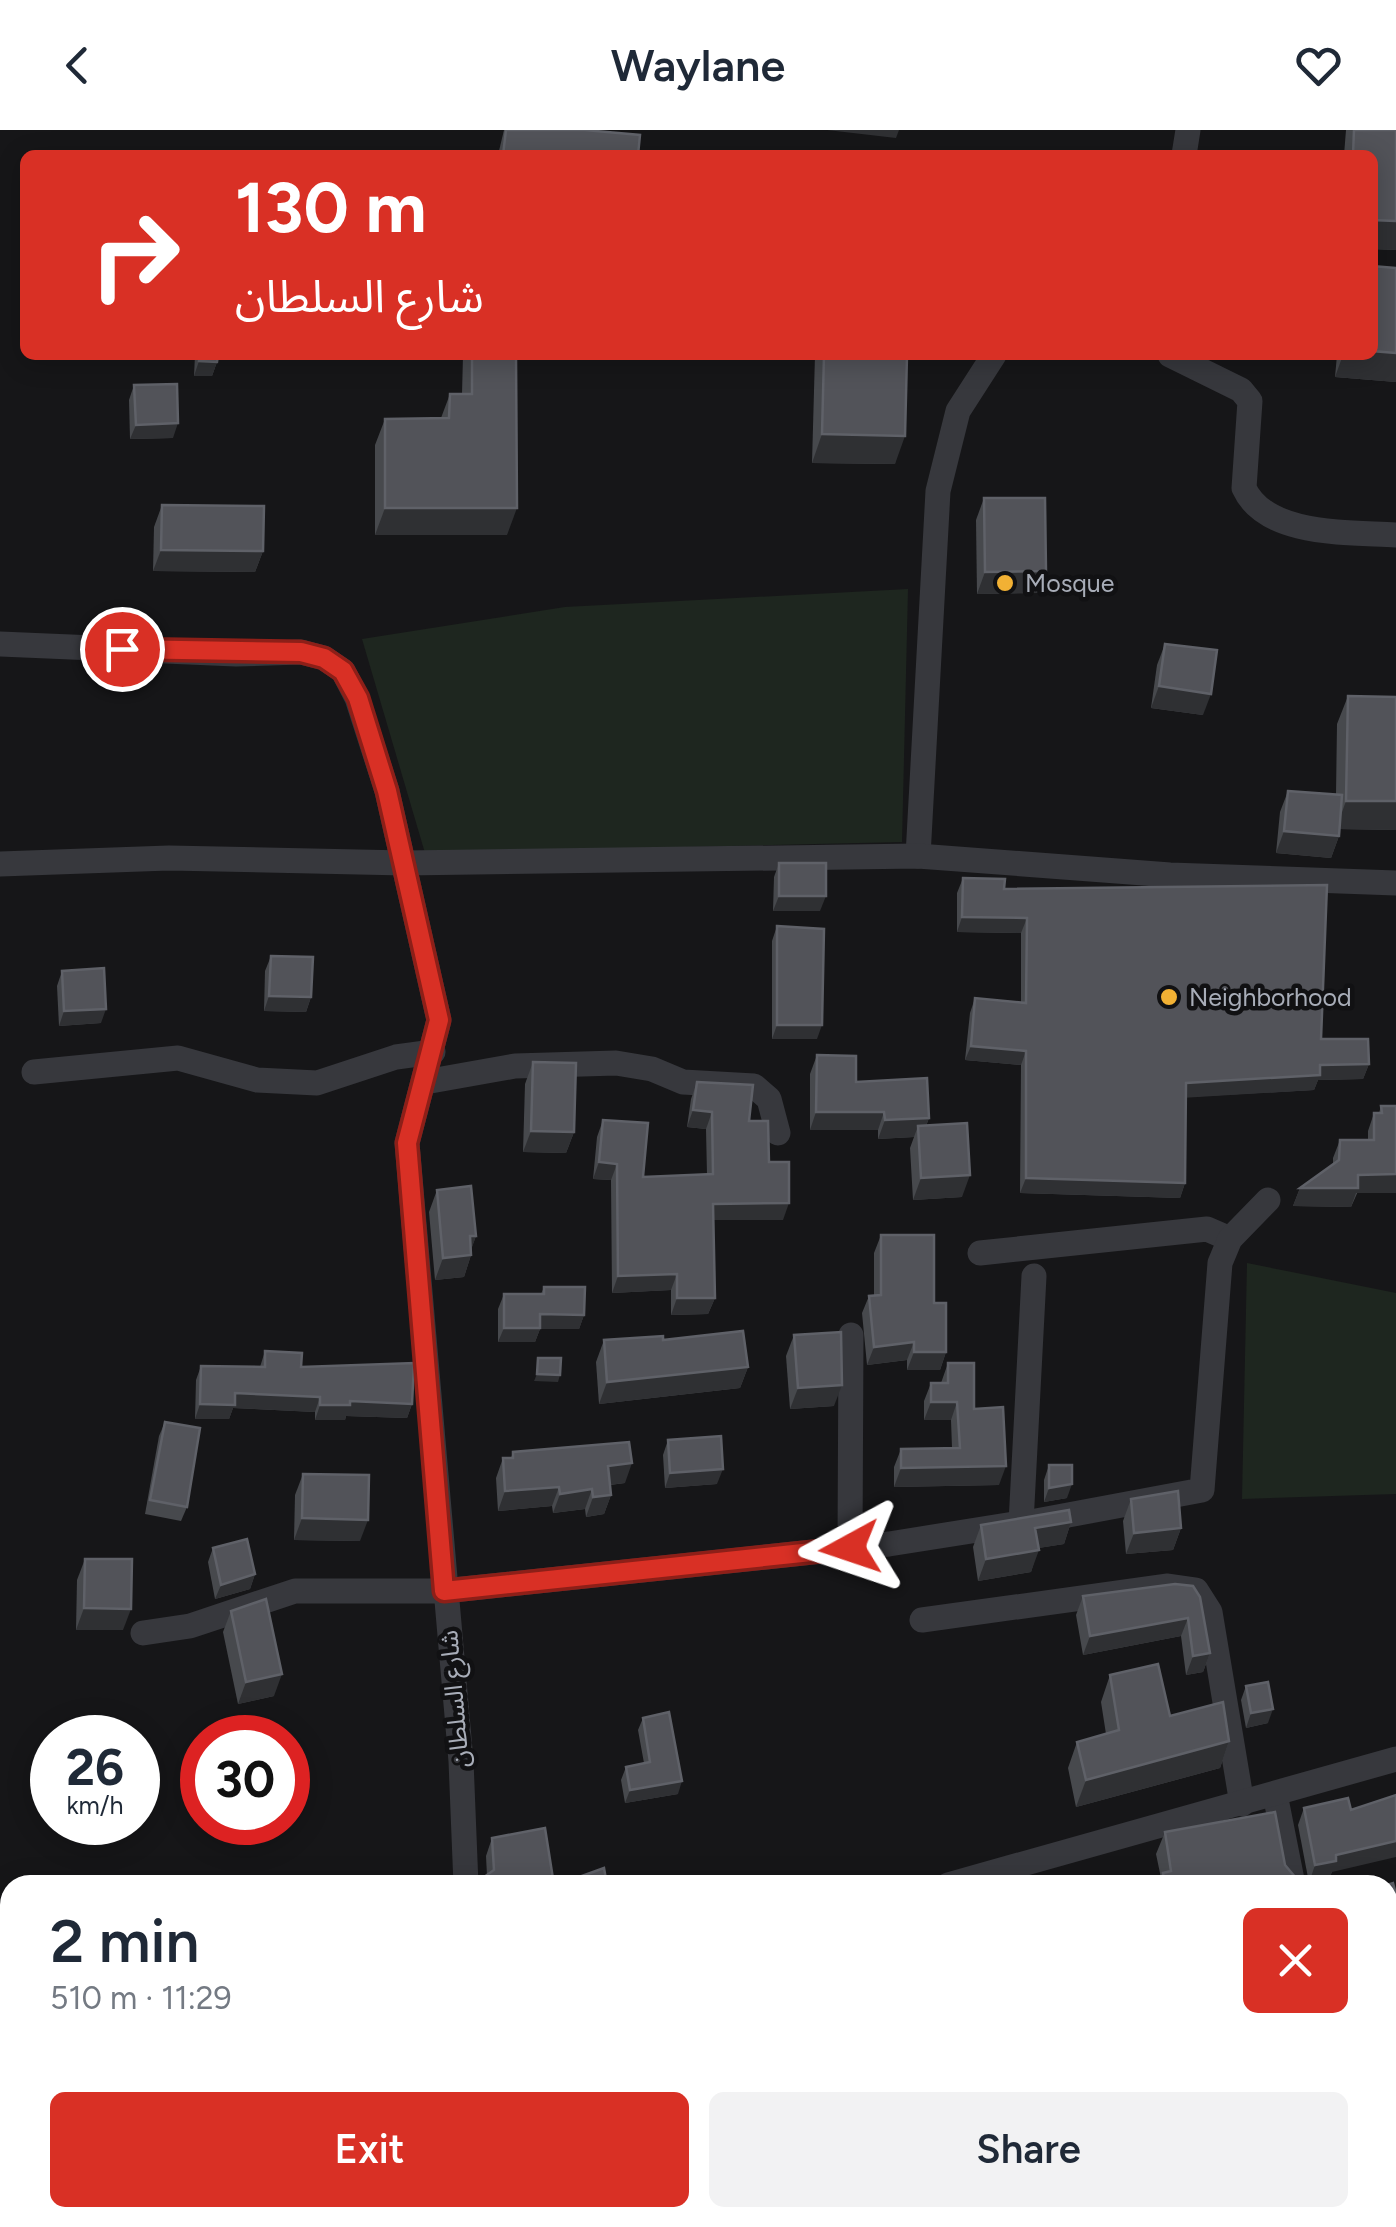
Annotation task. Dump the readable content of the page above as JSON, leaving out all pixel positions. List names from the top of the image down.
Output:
{
  "streets": {
    "street": ["شارع السلطان"]
  },
  "places": ["Mosque", "Neighborhood"],
  "page": {
    "header": "Waylane",
    "turn": ["130 m", "شارع السلطان"],
    "speed": "26 km/h",
    "limit": "30",
    "heading": ["2 min", "510 m · 11:29"],
    "buttons": ["Exit", "Share"]
  }
}
